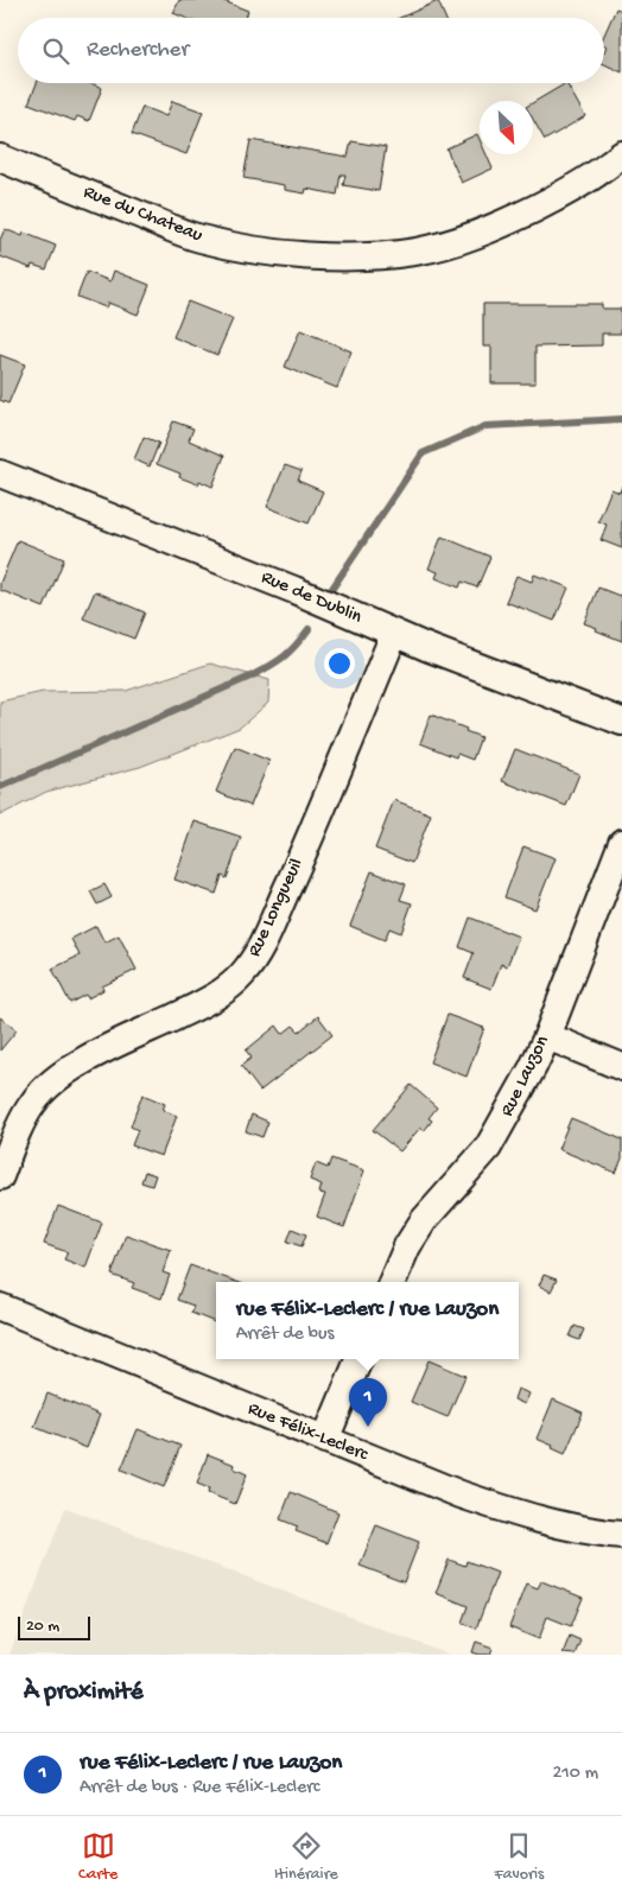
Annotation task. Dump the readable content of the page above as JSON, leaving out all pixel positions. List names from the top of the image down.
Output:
{
  "streets": {
    "street": [
      "Rue du Chateau",
      "Rue de Dublin",
      "Rue Longueuil",
      "Rue Lauzon",
      "Rue Félix-Leclerc"
    ]
  },
  "crossings": [
    ["Rue de Dublin", "Rue Longueuil"]
  ],
  "scale_bar": "20 m",
  "north": "bottom right",
  "page": {
    "search": "Rechercher",
    "popup": ["rue Félix-Leclerc / rue Lauzon", "Arrêt de bus"],
    "pins": "1",
    "scale": "20 m",
    "heading": "À proximité",
    "list": [
      {
        "mark": "1",
        "name": "rue Félix-Leclerc / rue Lauzon",
        "note": "Arrêt de bus · Rue Félix-Leclerc",
        "value": "210 m"
      }
    ],
    "nav": ["Carte", "Itinéraire", "Favoris"]
  }
}
